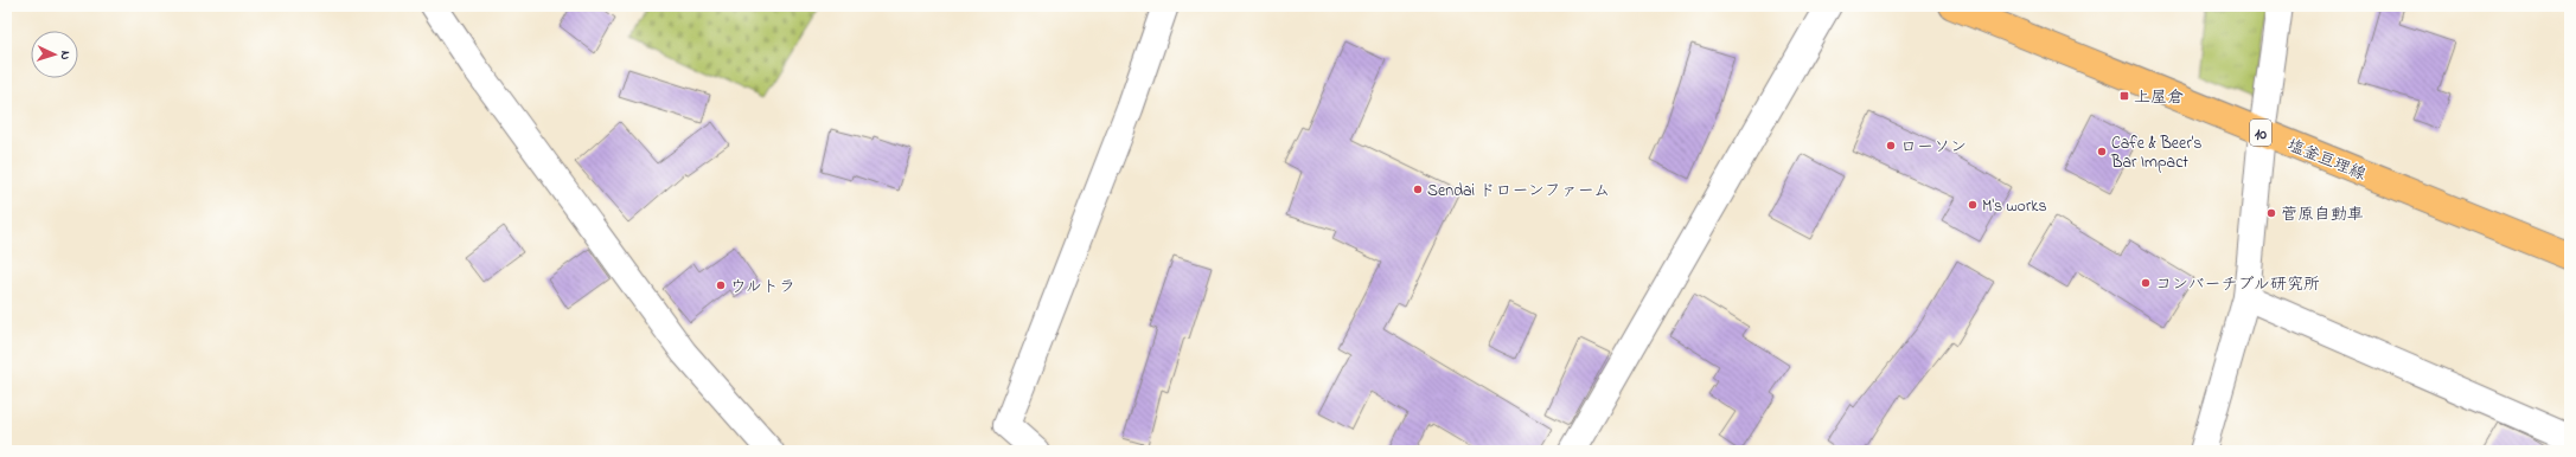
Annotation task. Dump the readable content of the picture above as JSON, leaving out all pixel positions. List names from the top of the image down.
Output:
{
  "streets": {
    "main road": ["10", "塩釜亘理線"]
  },
  "places": {
    "transit": ["上屋倉"],
    "other": [
      "ローソン",
      "Cafe & Beer's Bar Impact",
      "Sendai ドローンファーム",
      "M's works",
      "菅原自動車",
      "コンバーチブル研究所",
      "ウルトラ"
    ]
  },
  "north": "right"
}
